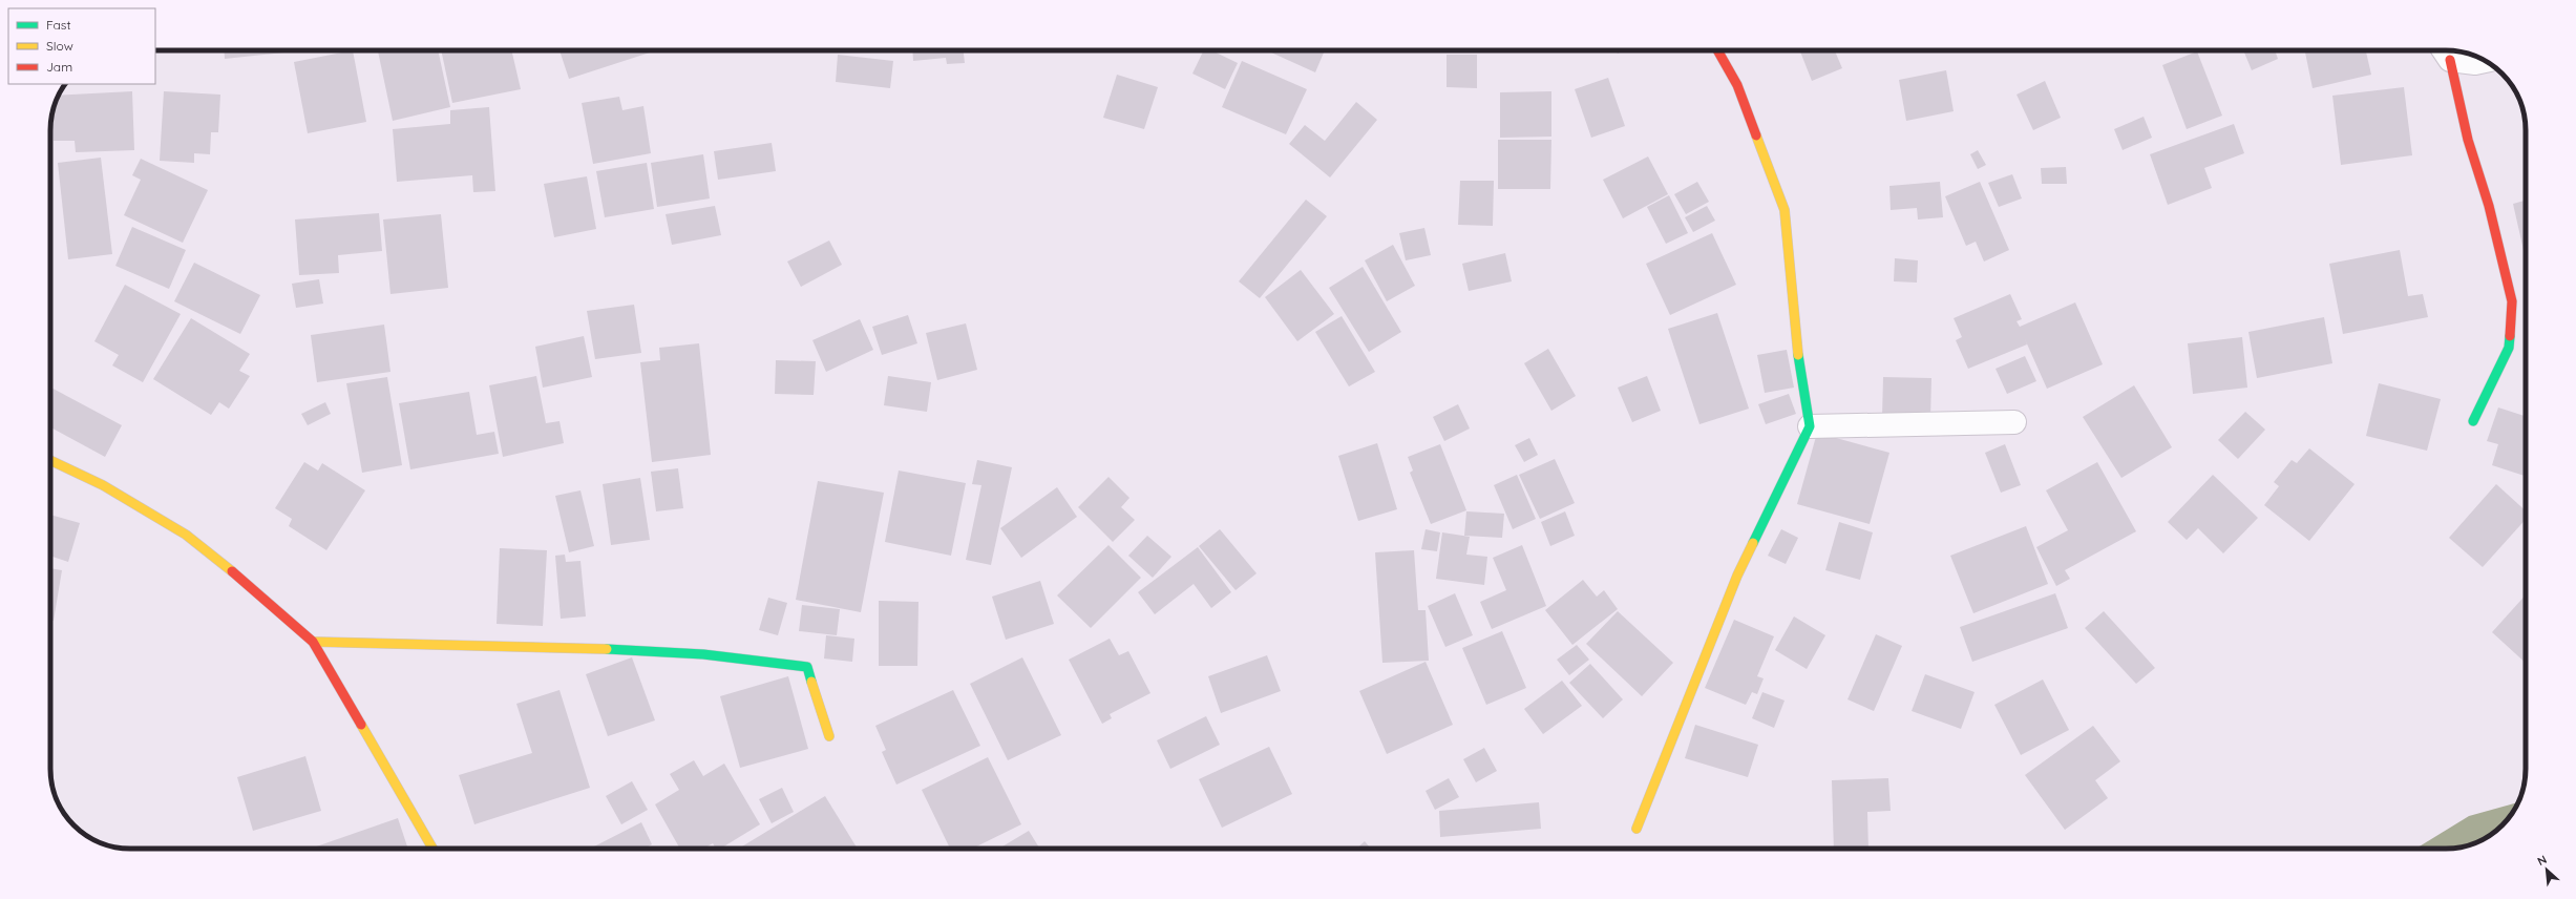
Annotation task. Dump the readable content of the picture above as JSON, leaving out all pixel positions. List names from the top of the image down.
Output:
{
  "legend": ["Fast", "Slow", "Jam"],
  "north": "top left"
}
